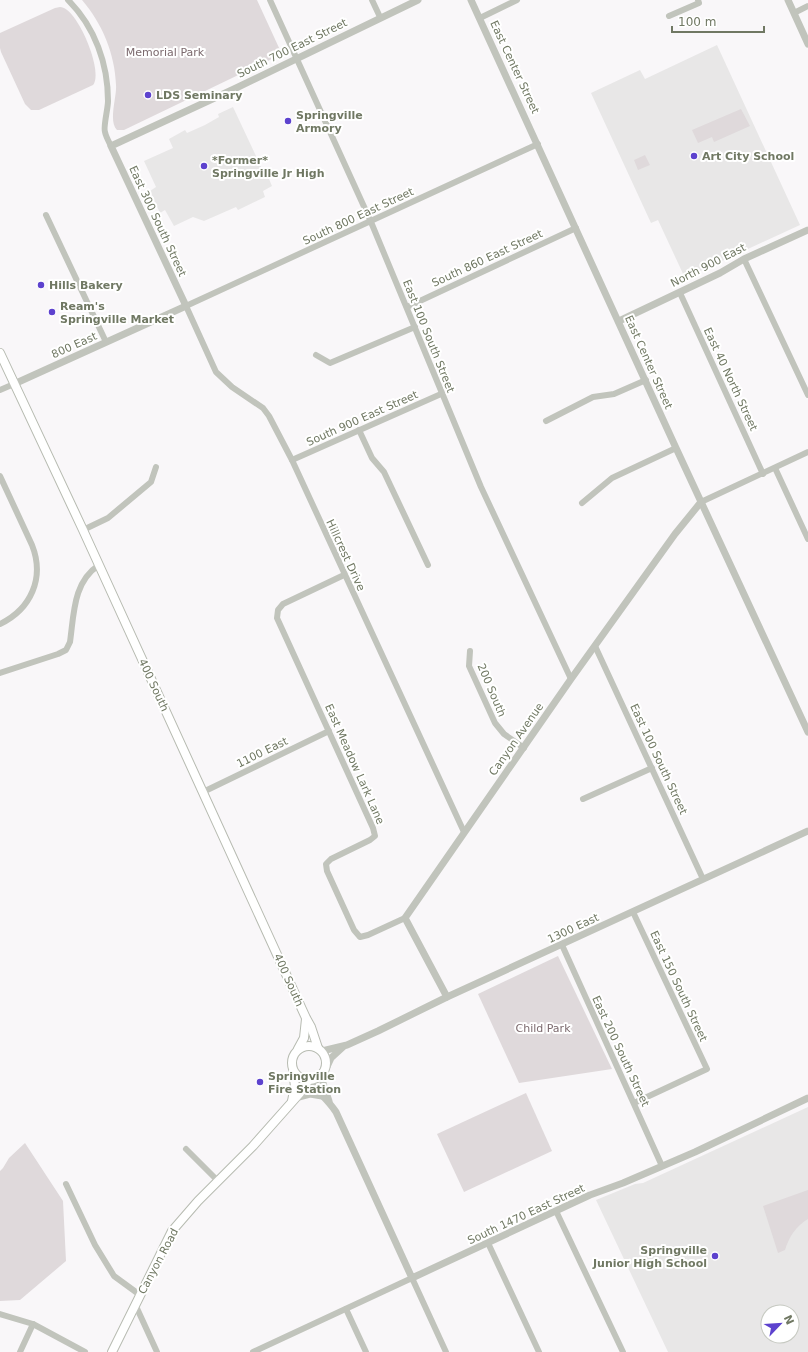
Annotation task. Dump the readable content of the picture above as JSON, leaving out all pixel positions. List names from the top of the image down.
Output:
{
  "streets": {
    "main road": ["400 South", "Canyon Road"],
    "street": [
      "South 700 East Street",
      "East Center Street",
      "South 800 East Street",
      "East 300 South Street",
      "South 860 East Street",
      "North 900 East",
      "East 100 South Street",
      "800 East",
      "East 40 North Street",
      "South 900 East Street",
      "Hillcrest Drive",
      "200 South",
      "Canyon Avenue",
      "1100 East",
      "East Meadow Lark Lane",
      "1300 East",
      "East 150 South Street",
      "East 200 South Street",
      "South 1470 East Street"
    ]
  },
  "crossings": [
    ["South 700 East Street", "East 300 South Street"],
    ["South 700 East Street", "East 100 South Street"],
    ["East Center Street", "South 800 East Street"],
    ["East Center Street", "South 860 East Street"],
    ["East Center Street", "North 900 East"],
    ["East Center Street", "Canyon Avenue"],
    ["South 800 East Street", "East 300 South Street"],
    ["South 800 East Street", "East 100 South Street"],
    ["South 800 East Street", "800 East"],
    ["South 800 East Street", "Hillcrest Drive"],
    ["East 300 South Street", "800 East"],
    ["East 300 South Street", "Hillcrest Drive"],
    ["South 860 East Street", "East 100 South Street"],
    ["North 900 East", "East 40 North Street"],
    ["East 100 South Street", "South 900 East Street"],
    ["East 100 South Street", "Canyon Avenue"],
    ["East 100 South Street", "1300 East"],
    ["800 East", "Hillcrest Drive"],
    ["800 East", "400 South"],
    ["South 900 East Street", "Hillcrest Drive"],
    ["Hillcrest Drive", "Canyon Avenue"],
    ["Hillcrest Drive", "East Meadow Lark Lane"],
    ["400 South", "1100 East"],
    ["400 South", "1300 East"],
    ["400 South", "Canyon Road"],
    ["200 South", "Canyon Avenue"],
    ["Canyon Avenue", "East Meadow Lark Lane"],
    ["1100 East", "East Meadow Lark Lane"],
    ["1300 East", "East 150 South Street"],
    ["1300 East", "East 200 South Street"],
    ["1300 East", "Canyon Road"],
    ["East 150 South Street", "East 200 South Street"],
    ["East 200 South Street", "South 1470 East Street"]
  ],
  "parks": ["Memorial Park", "Child Park"],
  "places": [
    "LDS Seminary",
    "Springville Armory",
    "Art City School",
    "*Former* Springville Jr High",
    "Hills Bakery",
    "Ream's Springville Market",
    "Springville Fire Station",
    "Springville Junior High School"
  ],
  "scale_bar": "100 m",
  "north": "top right"
}
